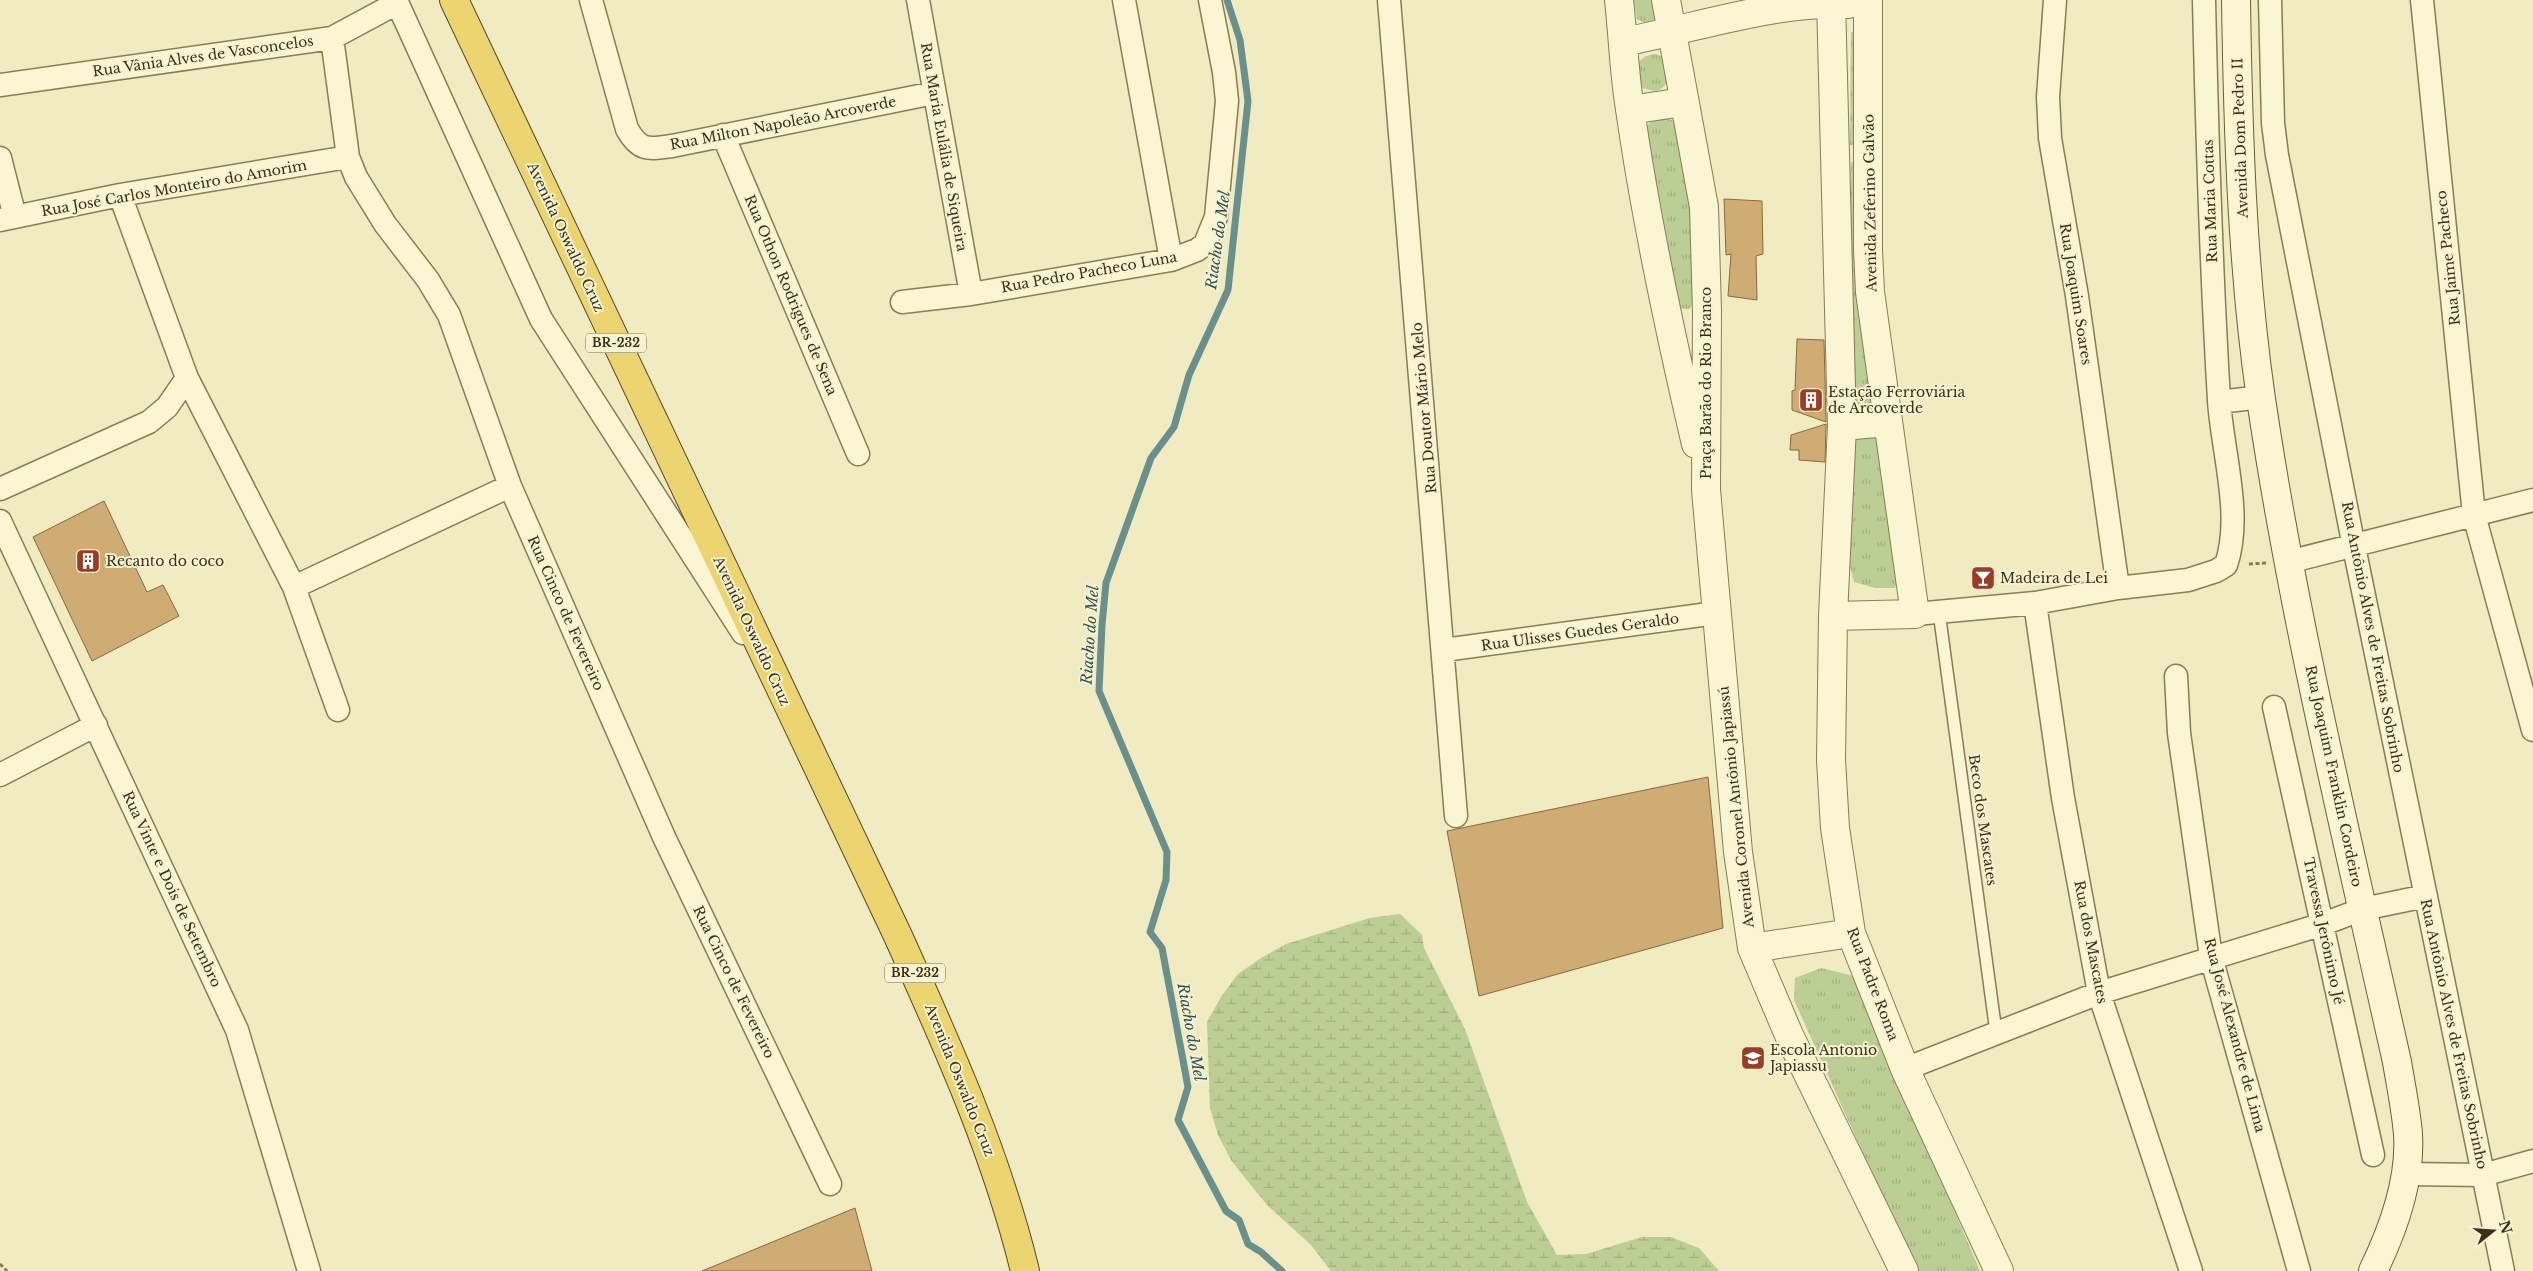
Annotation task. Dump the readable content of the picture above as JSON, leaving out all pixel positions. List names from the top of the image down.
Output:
{
  "streets": {
    "highway": ["Avenida Oswaldo Cruz", "BR-232"],
    "street": [
      "Rua Vânia Alves de Vasconcelos",
      "Rua Milton Napoleão Arcoverde",
      "Avenida Dom Pedro II",
      "Rua Maria Eulália de Siqueira",
      "Rua José Carlos Monteiro do Amorim",
      "Rua Maria Cottas",
      "Avenida Zeferino Galvão",
      "Rua Jaime Pacheco",
      "Rua Pedro Pacheco Luna",
      "Rua Joaquim Soares",
      "Rua Othon Rodrigues de Sena",
      "Praça Barão do Rio Branco",
      "Rua Doutor Mário Melo",
      "Rua Cinco de Fevereiro",
      "Rua Ulisses Guedes Geraldo",
      "Rua Antônio Alves de Freitas Sobrinho",
      "Rua Joaquim Franklin Cordeiro",
      "Avenida Coronel Antônio Japiassú",
      "Rua Vinte e Dois de Setembro",
      "Travessa Jerônimo Jé",
      "Rua dos Mascates",
      "Rua Padre Roma",
      "Rua José Alexandre de Lima"
    ],
    "lane": ["Beco dos Mascates"]
  },
  "crossings": [
    ["Rua Vânia Alves de Vasconcelos", "Rua Cinco de Fevereiro"],
    ["Rua Milton Napoleão Arcoverde", "Rua Maria Eulália de Siqueira"],
    ["Rua Milton Napoleão Arcoverde", "Rua Othon Rodrigues de Sena"],
    ["Avenida Dom Pedro II", "Rua Joaquim Franklin Cordeiro"],
    ["Rua Maria Eulália de Siqueira", "Rua Pedro Pacheco Luna"],
    ["Rua José Carlos Monteiro do Amorim", "Rua Cinco de Fevereiro"],
    ["Avenida Zeferino Galvão", "Beco dos Mascates"],
    ["Praça Barão do Rio Branco", "Avenida Coronel Antônio Japiassú"],
    ["Rua Doutor Mário Melo", "Rua Ulisses Guedes Geraldo"],
    ["Rua Ulisses Guedes Geraldo", "Avenida Coronel Antônio Japiassú"]
  ],
  "water": ["Riacho do Mel"],
  "places": {
    "building": ["Estação Ferroviária de Arcoverde", "Recanto do coco"],
    "bar": ["Madeira de Lei"],
    "school or university": ["Escola Antonio Japiassu"]
  },
  "north": "right"
}
